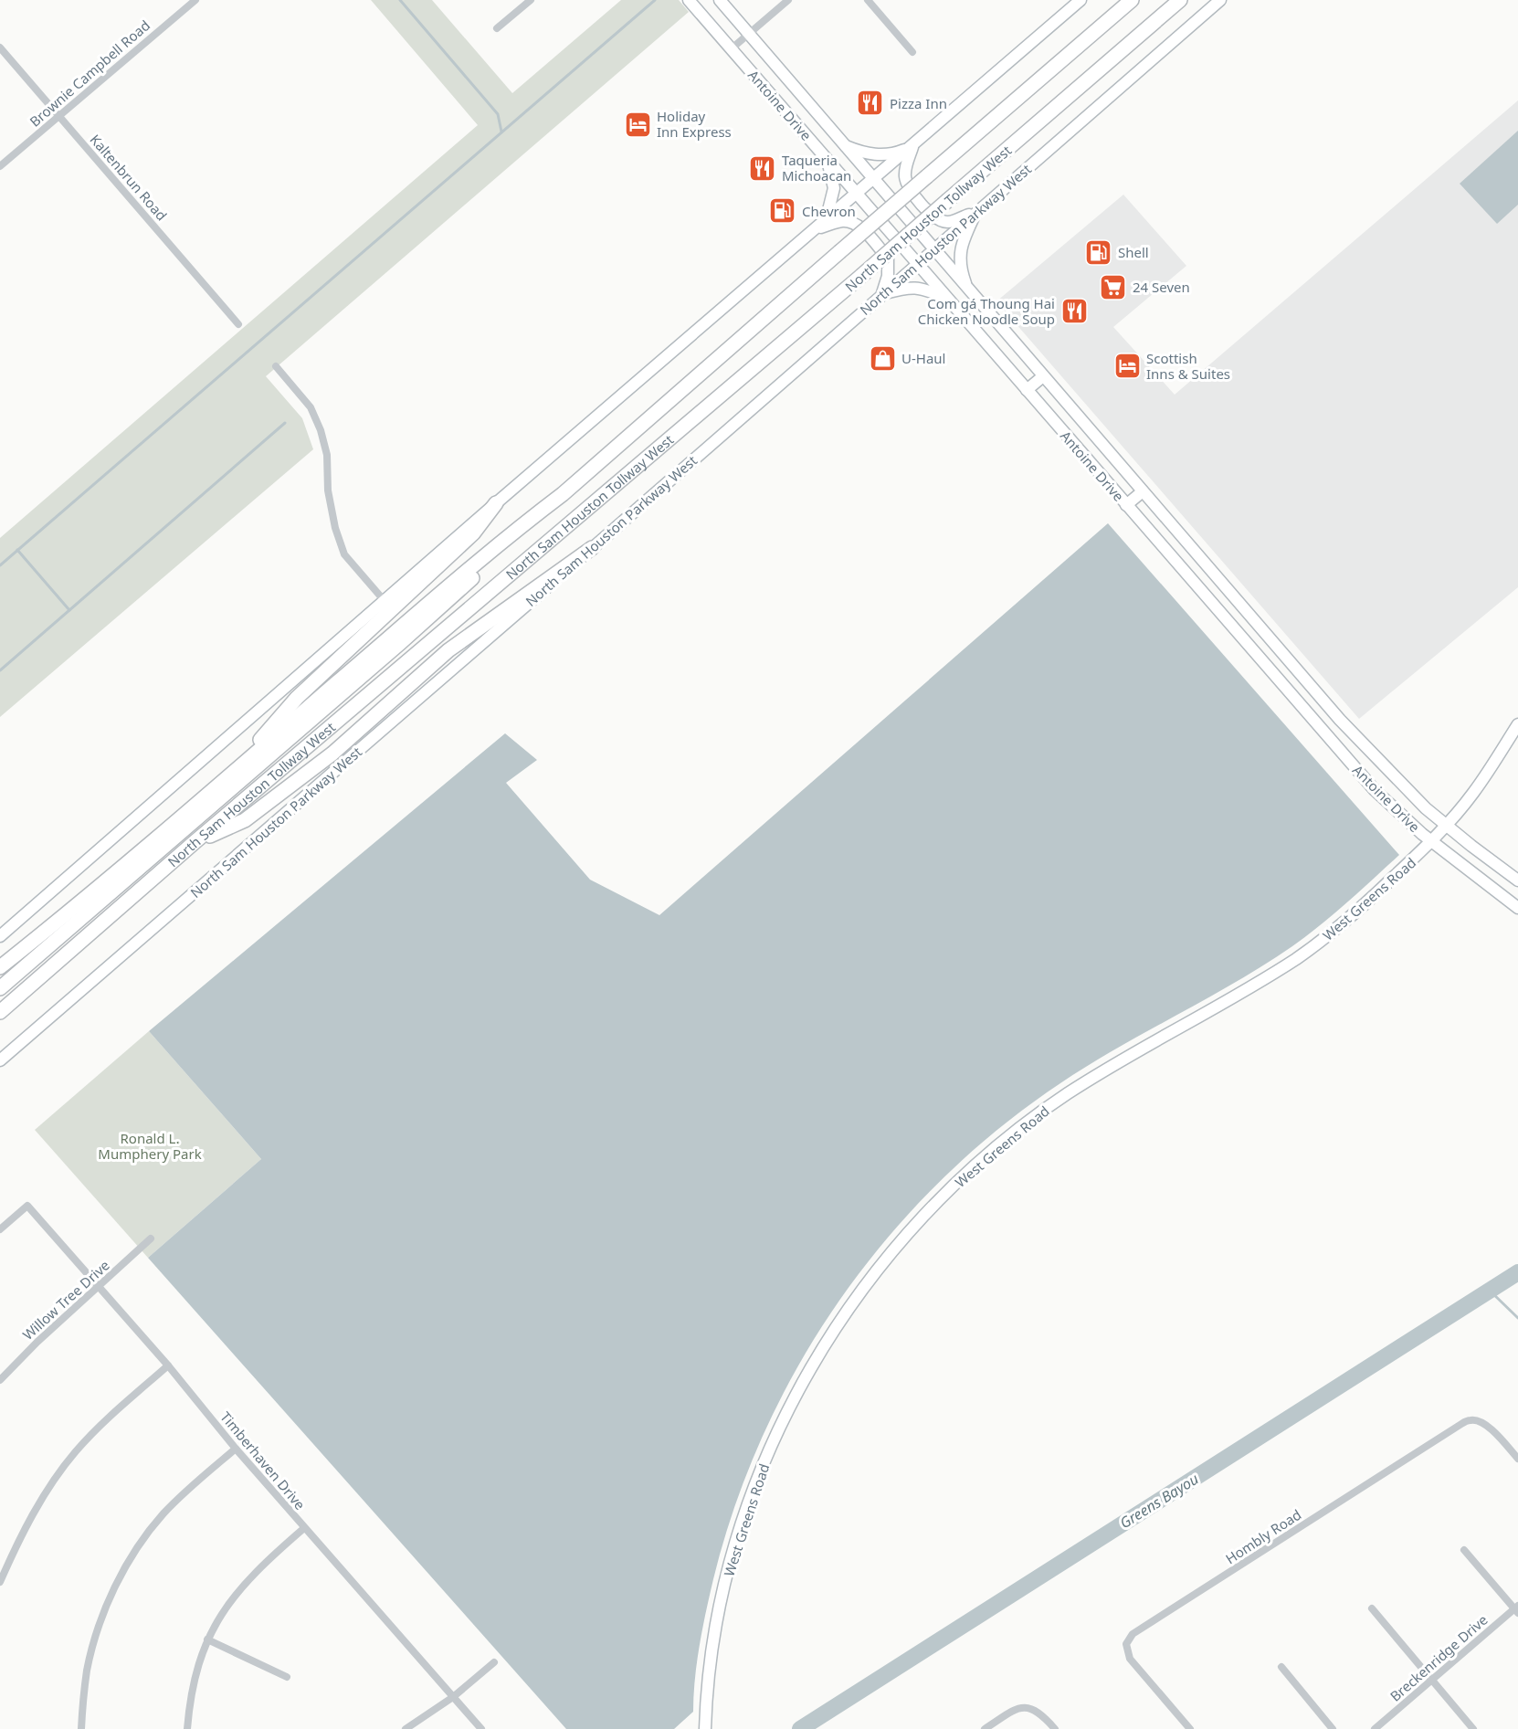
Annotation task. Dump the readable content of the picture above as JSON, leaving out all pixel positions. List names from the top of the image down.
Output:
{
  "streets": {
    "highway": ["North Sam Houston Tollway West"],
    "main road": ["Antoine Drive", "North Sam Houston Parkway West", "West Greens Road"],
    "street": [
      "Brownie Campbell Road",
      "Kaltenbrun Road",
      "Willow Tree Drive",
      "Timberhaven Drive",
      "Hombly Road",
      "Breckenridge Drive"
    ]
  },
  "crossings": [
    ["Brownie Campbell Road", "Kaltenbrun Road"],
    ["Antoine Drive", "North Sam Houston Parkway West"],
    ["Antoine Drive", "West Greens Road"],
    ["Willow Tree Drive", "Timberhaven Drive"]
  ],
  "water": ["Greens Bayou"],
  "parks": ["Ronald L. Mumphery Park"],
  "places": {
    "restaurant": ["Pizza Inn", "Taqueria Michoacan", "Com gá Thoung Hai Chicken Noodle Soup"],
    "hotel": ["Holiday Inn Express", "Scottish Inns & Suites"],
    "fuel station": ["Chevron", "Shell"],
    "supermarket": ["24 Seven"],
    "shop": ["U-Haul"]
  }
}
